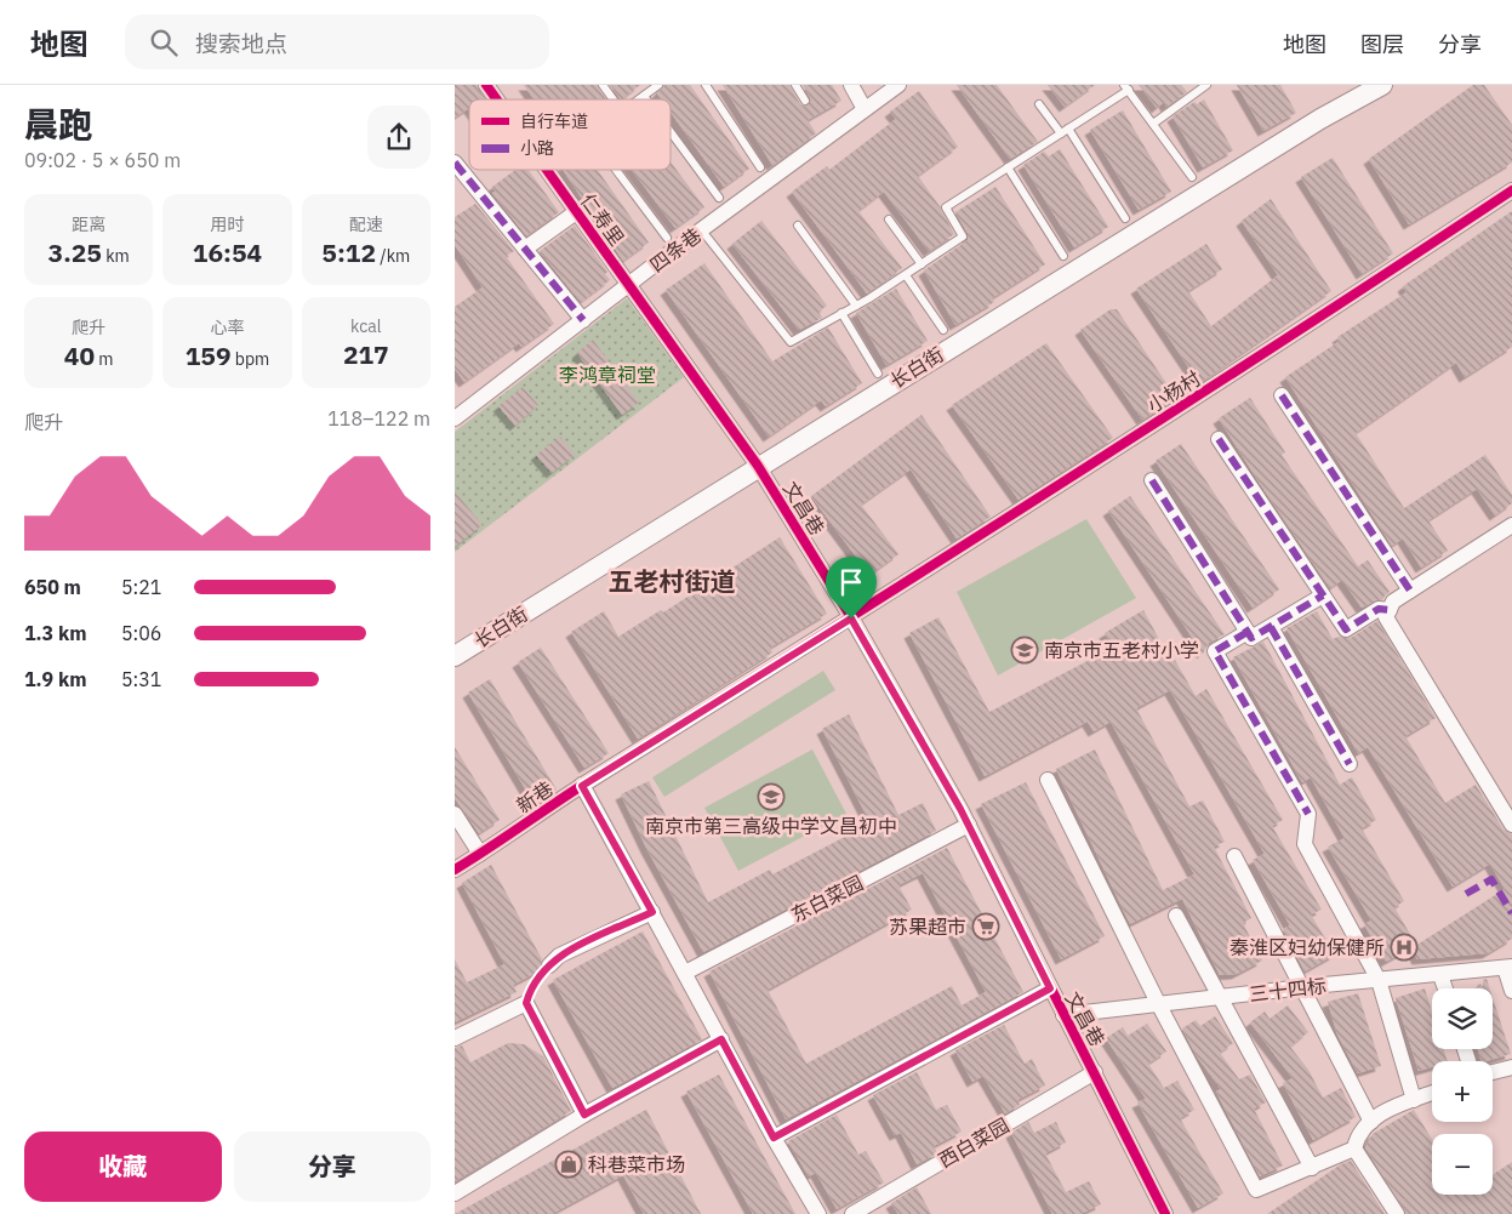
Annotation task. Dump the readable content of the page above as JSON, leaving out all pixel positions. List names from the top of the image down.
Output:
{
  "streets": {
    "street": [
      "仁寿里",
      "四条巷",
      "长白街",
      "小杨村",
      "文昌巷",
      "新巷",
      "东白菜园",
      "三十四标",
      "西白菜园"
    ]
  },
  "crossings": [
    ["仁寿里", "四条巷"],
    ["仁寿里", "文昌巷"],
    ["四条巷", "文昌巷"],
    ["长白街", "文昌巷"],
    ["小杨村", "文昌巷"],
    ["小杨村", "新巷"],
    ["文昌巷", "新巷"],
    ["文昌巷", "东白菜园"],
    ["文昌巷", "三十四标"],
    ["文昌巷", "西白菜园"]
  ],
  "districts": ["五老村街道"],
  "parks": ["李鸿章祠堂"],
  "places": {
    "school or university": ["南京市五老村小学", "南京市第三高级中学文昌初中"],
    "supermarket": ["苏果超市"],
    "hospital": ["秦淮区妇幼保健所"],
    "shop": ["科巷菜市场"]
  },
  "legend": ["自行车道", "小路"],
  "page": {
    "header": "地图",
    "search": "搜索地点",
    "nav": ["地图", "图层", "分享"],
    "heading": ["晨跑", "09:02 · 5 × 650 m"],
    "stats": [
      ["距离", "3.25 km"],
      ["用时", "16:54"],
      ["配速", "5:12 /km"],
      ["爬升", "40 m"],
      ["心率", "159 bpm"],
      ["kcal", "217"]
    ],
    "chart": ["爬升", "118–122 m"],
    "list": [
      {
        "name": "650 m",
        "note": "5:21"
      },
      {
        "name": "1.3 km",
        "note": "5:06"
      },
      {
        "name": "1.9 km",
        "note": "5:31"
      }
    ],
    "map_buttons": ["+", "−"],
    "buttons": ["收藏", "分享"]
  }
}
